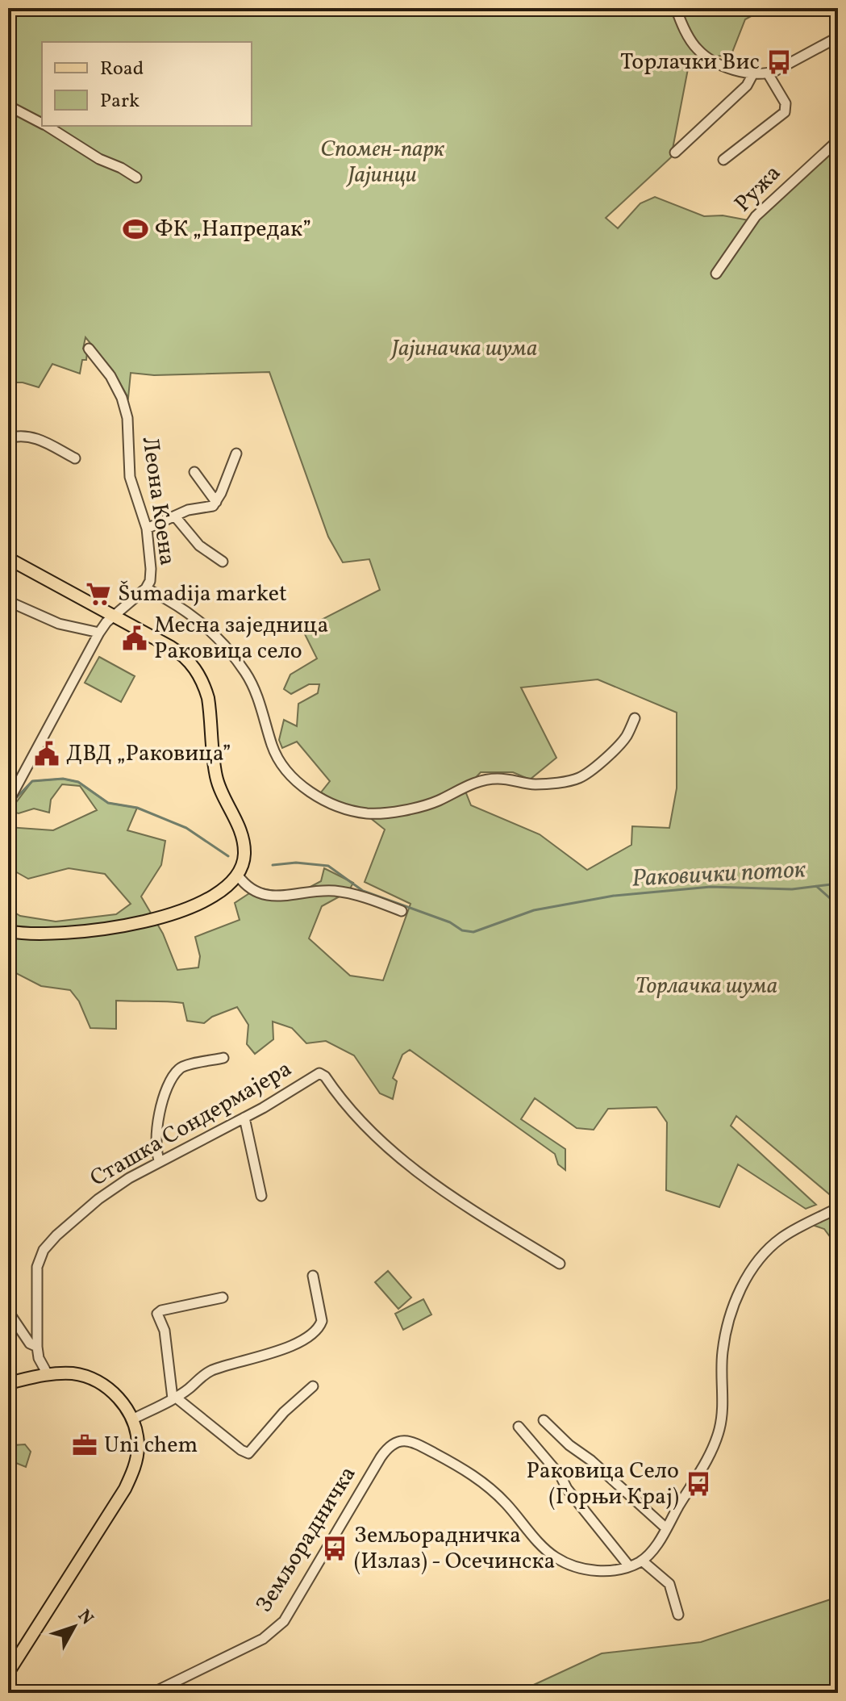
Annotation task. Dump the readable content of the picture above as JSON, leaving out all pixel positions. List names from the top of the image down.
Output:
{
  "streets": {
    "street": [
      "Ружа",
      "Леона Коена",
      "Сташка Сондермајера",
      "Земљорадничка"
    ]
  },
  "water": ["Раковички поток"],
  "parks": ["Спомен-парк Јајинци", "Јајиначка шума", "Торлачка шума"],
  "places": {
    "bus stop": ["Торлачки Вис", "Раковица Село (Горњи Крај)", "Земљорадничка (Излаз) - Осечинска"],
    "sports": ["ФК „Напредак”"],
    "supermarket": ["Šumadija market"],
    "public building": ["Месна заједница Раковица село", "ДВД „Раковица”"],
    "office": ["Uni chem"]
  },
  "legend": ["Road", "Park"],
  "north": "top right"
}
